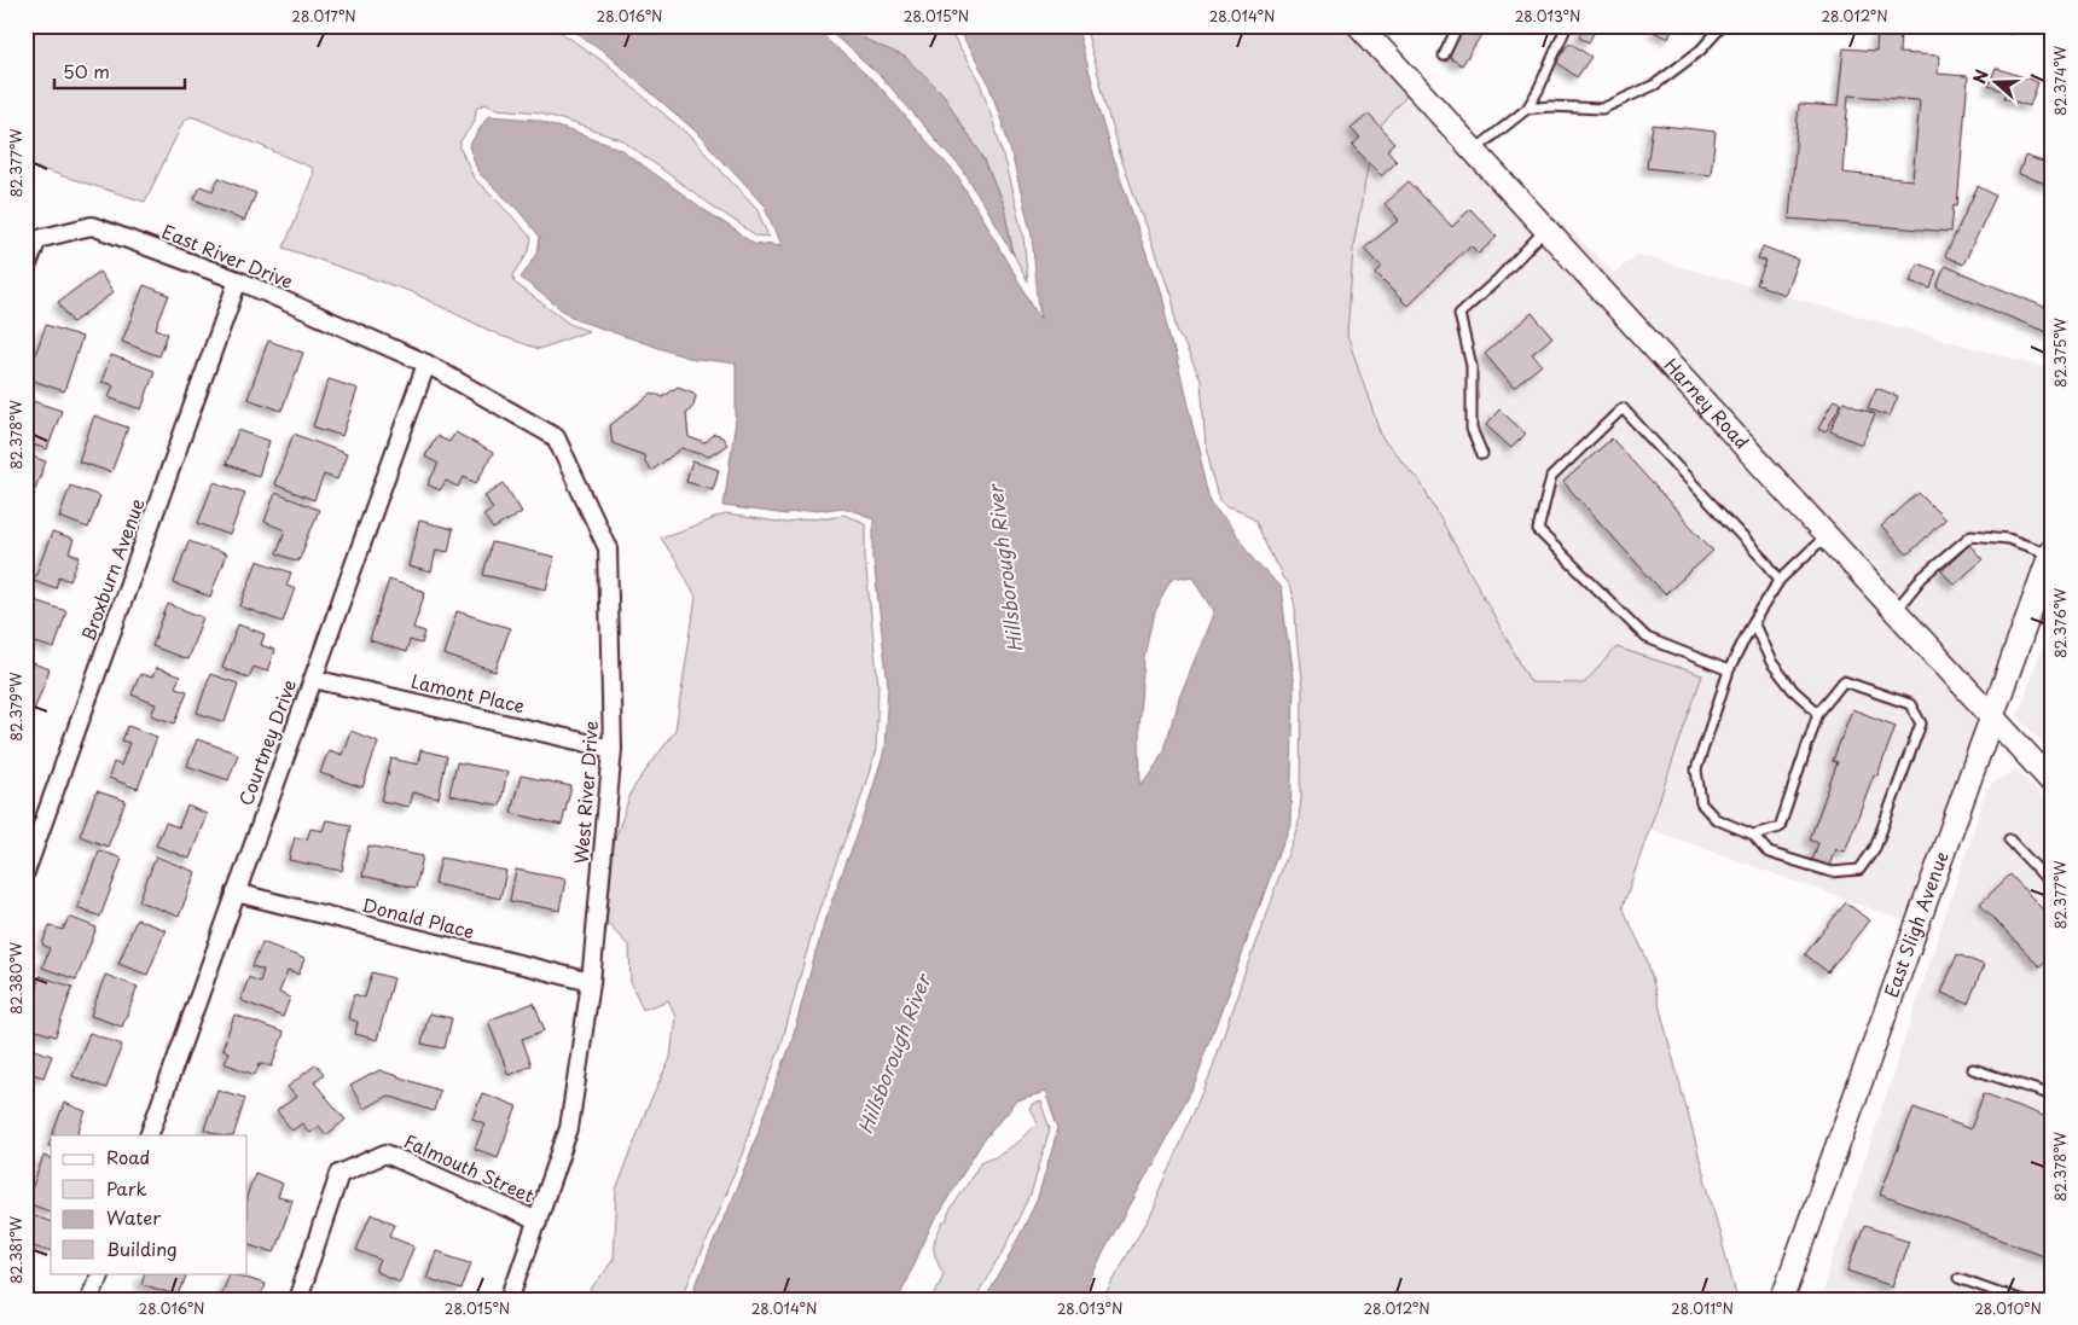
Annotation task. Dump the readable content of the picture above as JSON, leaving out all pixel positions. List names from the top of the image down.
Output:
{
  "streets": {
    "street": [
      "East River Drive",
      "Harney Road",
      "Broxburn Avenue",
      "Lamont Place",
      "Courtney Drive",
      "West River Drive",
      "Donald Place",
      "East Sligh Avenue",
      "Falmouth Street"
    ]
  },
  "crossings": [
    ["East River Drive", "Broxburn Avenue"],
    ["East River Drive", "Courtney Drive"],
    ["East River Drive", "West River Drive"],
    ["Harney Road", "East Sligh Avenue"],
    ["Lamont Place", "Courtney Drive"],
    ["Lamont Place", "West River Drive"],
    ["Courtney Drive", "West River Drive"],
    ["Courtney Drive", "Donald Place"],
    ["West River Drive", "Donald Place"],
    ["West River Drive", "Falmouth Street"]
  ],
  "water": ["Hillsborough River"],
  "legend": [
    "Road",
    "Park",
    "Water",
    "Building"
  ],
  "scale_bar": "50 m",
  "north": "left",
  "coordinates": [
    "28.017°N",
    "28.016°N",
    "28.015°N",
    "28.014°N",
    "28.013°N",
    "28.012°N",
    "82.374°W",
    "82.377°W",
    "82.375°W",
    "82.378°W",
    "82.376°W",
    "82.379°W",
    "82.380°W",
    "82.381°W",
    "28.011°N",
    "28.010°N"
  ]
}
